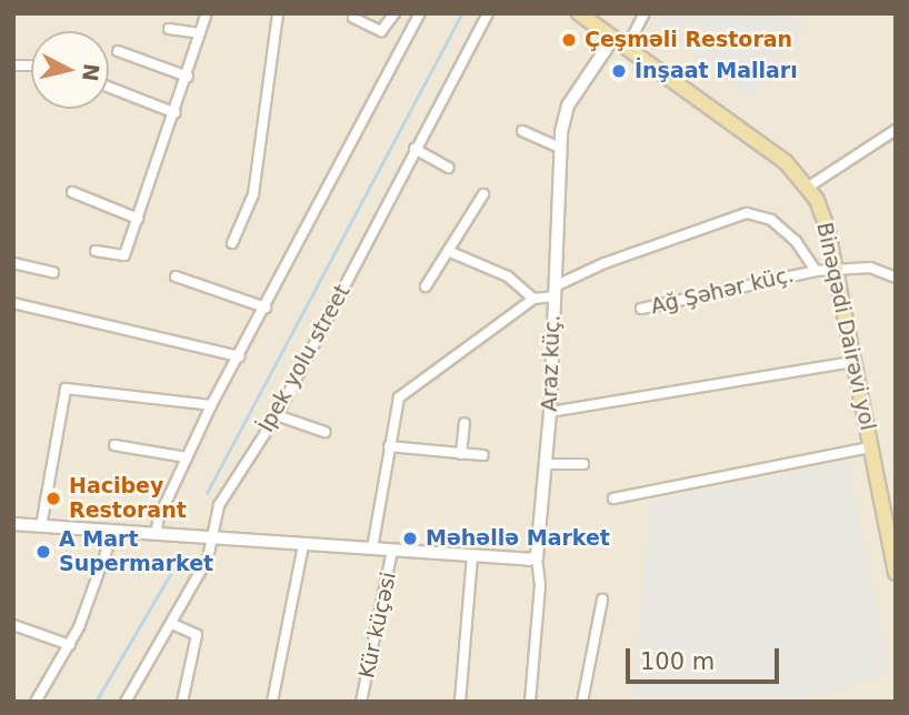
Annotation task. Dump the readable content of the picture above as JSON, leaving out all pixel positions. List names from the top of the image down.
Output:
{
  "streets": {
    "main road": ["Binəqədi Dairəvi yol"],
    "street": [
      "Ağ Şəhər küç.",
      "İpek yolu street",
      "Araz küç.",
      "Kür küçəsi"
    ]
  },
  "crossings": [
    ["Ağ Şəhər küç.", "Binəqədi Dairəvi yol"],
    ["Binəqədi Dairəvi yol", "Araz küç."]
  ],
  "places": [
    "Çeşməli Restoran",
    "İnşaat Malları",
    "Hacibey Restorant",
    "Məhəllə Market",
    "A Mart Supermarket"
  ],
  "scale_bar": "100 m",
  "north": "right"
}
